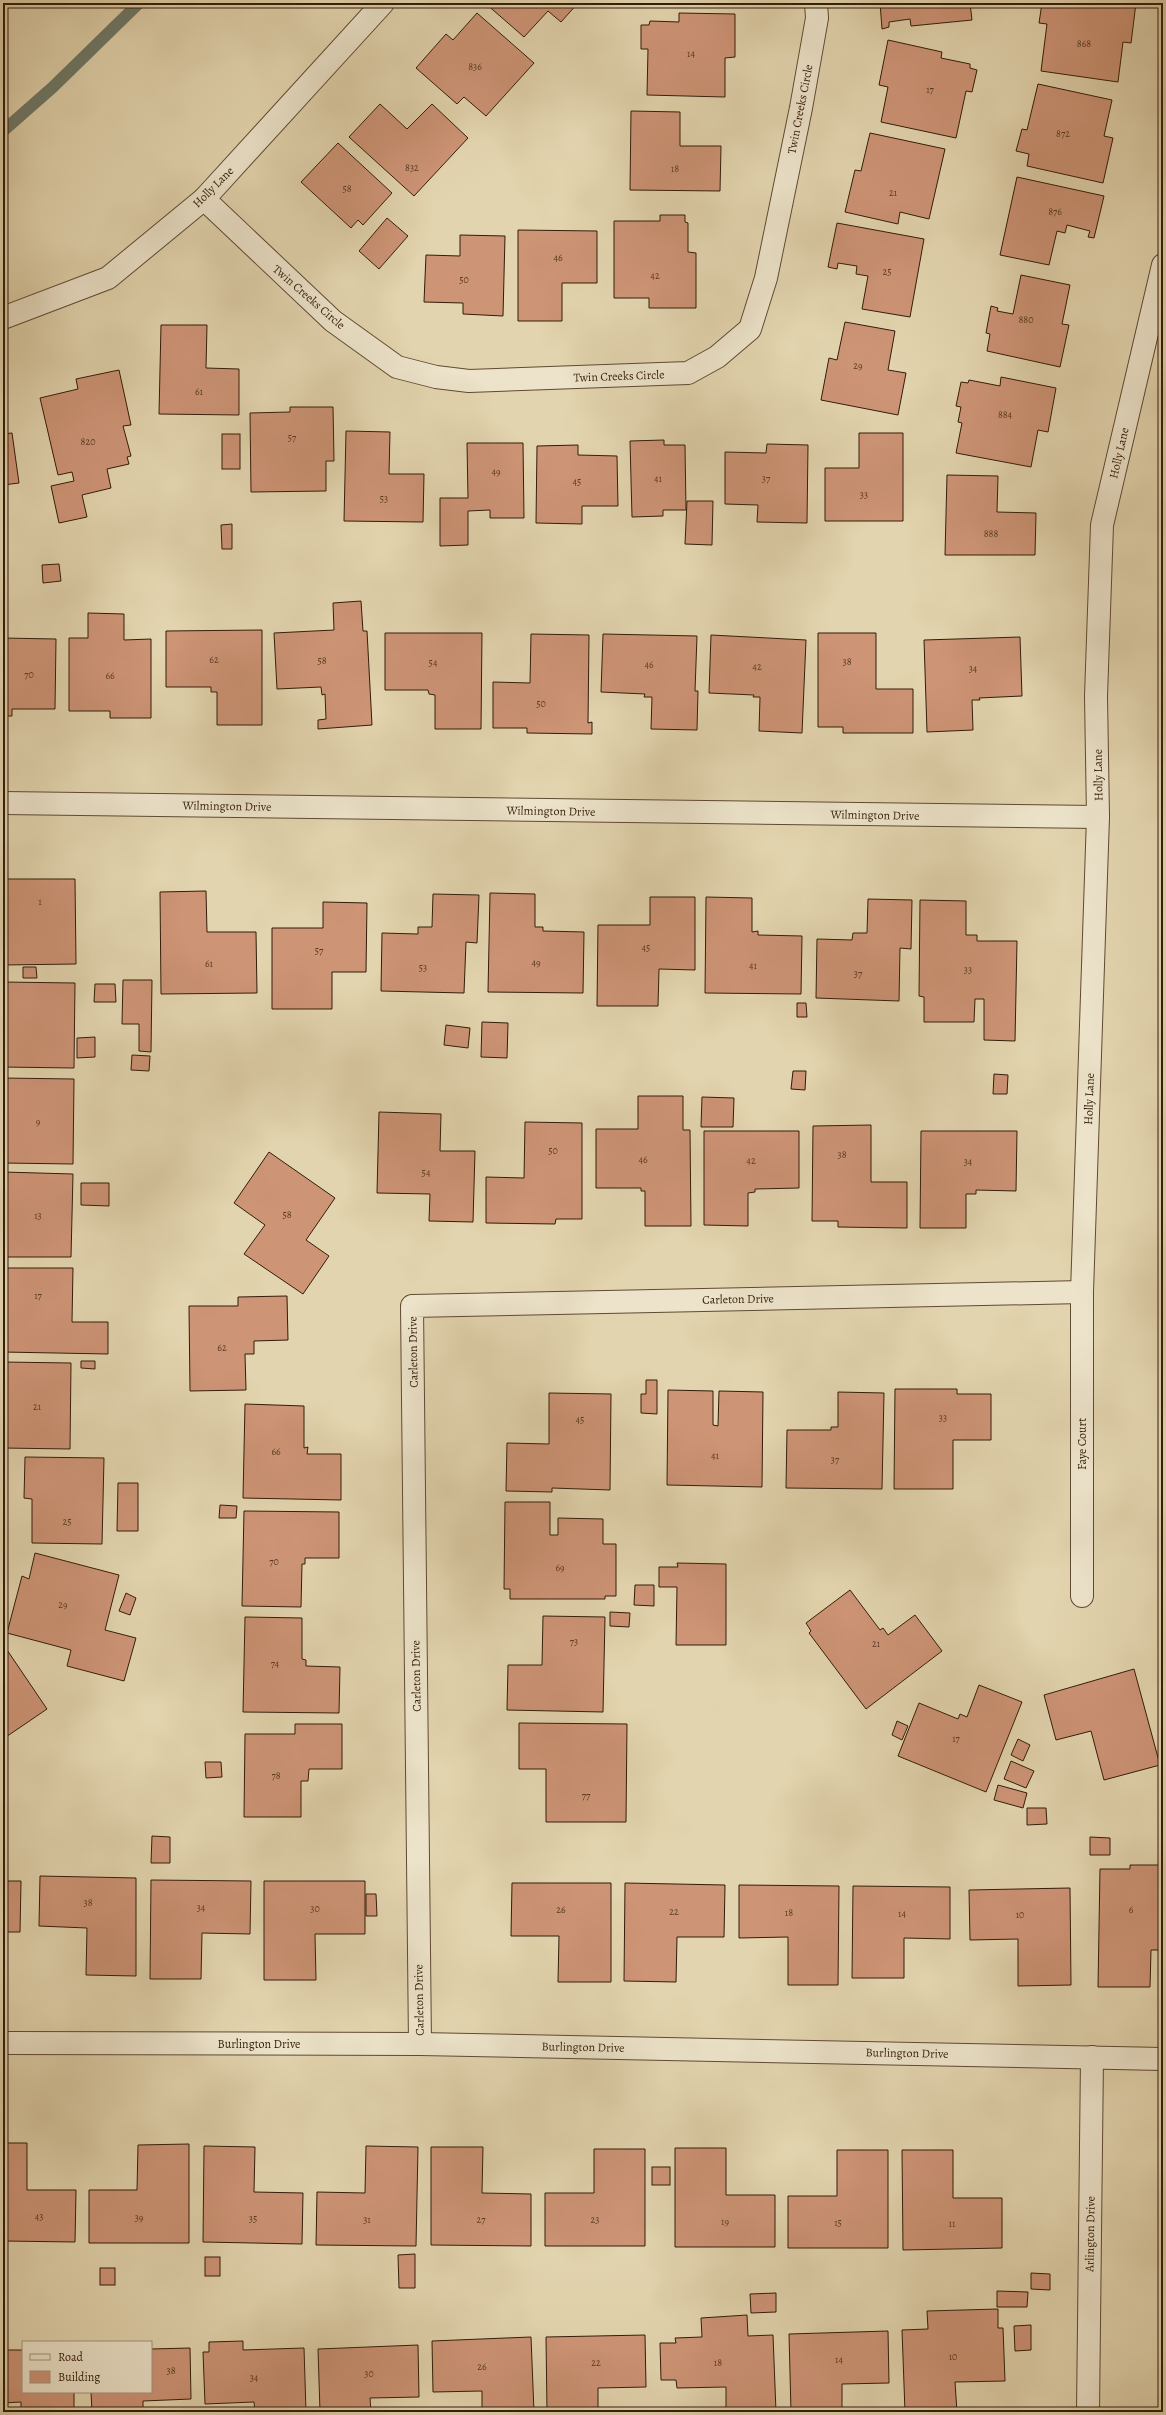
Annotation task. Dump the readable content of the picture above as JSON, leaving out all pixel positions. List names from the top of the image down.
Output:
{
  "streets": {
    "street": [
      "Twin Creeks Circle",
      "Holly Lane",
      "Wilmington Drive",
      "Carleton Drive",
      "Faye Court",
      "Burlington Drive",
      "Arlington Drive"
    ]
  },
  "crossings": [
    ["Twin Creeks Circle", "Holly Lane"],
    ["Holly Lane", "Wilmington Drive"],
    ["Holly Lane", "Carleton Drive"],
    ["Holly Lane", "Faye Court"],
    ["Carleton Drive", "Faye Court"],
    ["Carleton Drive", "Burlington Drive"],
    ["Burlington Drive", "Arlington Drive"]
  ],
  "house_numbers": [
    "868",
    "14",
    "836",
    "17",
    "872",
    "832",
    "18",
    "58",
    "21",
    "876",
    "46",
    "25",
    "42",
    "50",
    "880",
    "29",
    "61",
    "884",
    "57",
    "820",
    "49",
    "41",
    "37",
    "45",
    "33",
    "53",
    "888",
    "62",
    "58",
    "38",
    "54",
    "46",
    "42",
    "34",
    "70",
    "66",
    "50",
    "1",
    "45",
    "57",
    "49",
    "61",
    "41",
    "53",
    "33",
    "37",
    "9",
    "50",
    "38",
    "46",
    "42",
    "34",
    "54",
    "58",
    "13",
    "17",
    "62",
    "21",
    "33",
    "45",
    "66",
    "41",
    "37",
    "25",
    "70",
    "69",
    "29",
    "73",
    "21",
    "74",
    "17",
    "78",
    "77",
    "38",
    "34",
    "30",
    "26",
    "6",
    "22",
    "18",
    "14",
    "10",
    "43",
    "39",
    "35",
    "31",
    "27",
    "23",
    "19",
    "15",
    "11",
    "10",
    "14",
    "22",
    "18",
    "26",
    "38",
    "30",
    "34"
  ],
  "legend": ["Road", "Building"]
}
